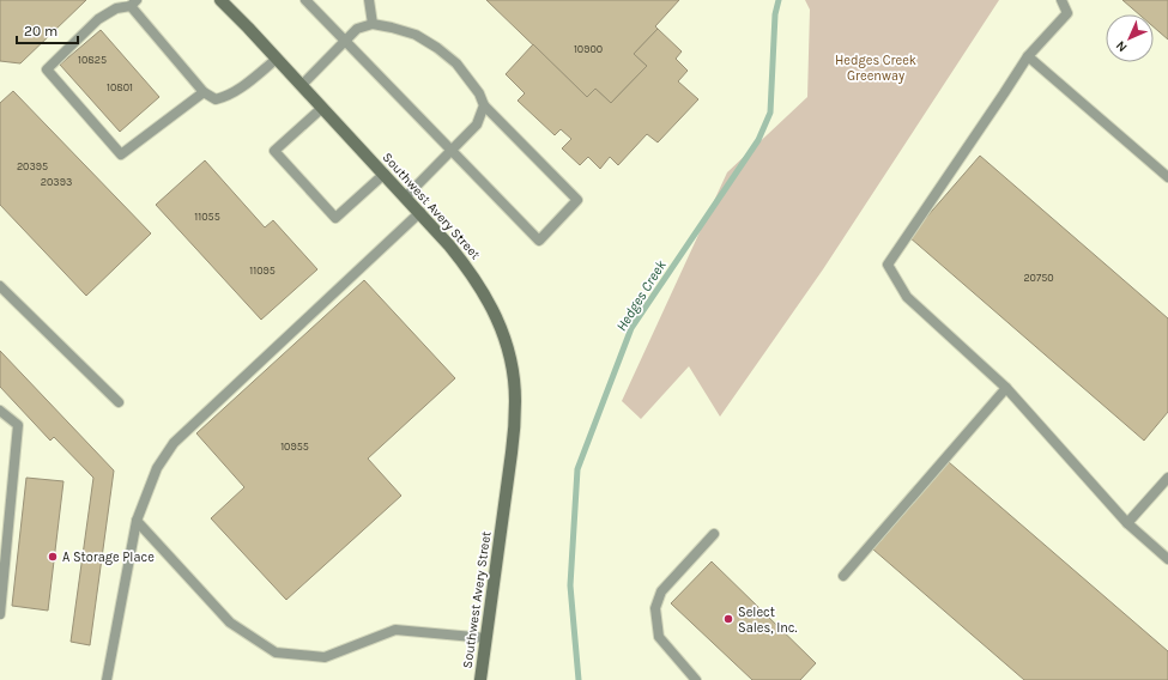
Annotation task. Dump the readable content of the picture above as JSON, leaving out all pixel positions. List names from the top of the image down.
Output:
{
  "streets": {
    "main road": ["Southwest Avery Street"]
  },
  "water": ["Hedges Creek"],
  "parks": ["Hedges Creek Greenway"],
  "places": ["A Storage Place", "Select Sales, Inc."],
  "house_numbers": [
    "10900",
    "10825",
    "10801",
    "20395",
    "20393",
    "11055",
    "11095",
    "20750",
    "10955"
  ],
  "scale_bar": "20 m",
  "north": "bottom left"
}
